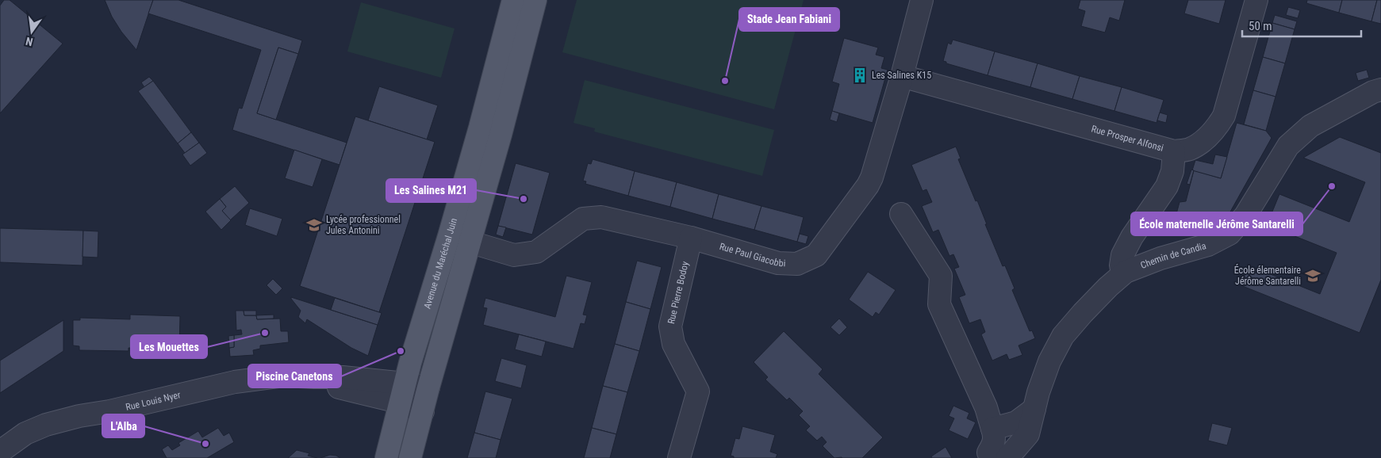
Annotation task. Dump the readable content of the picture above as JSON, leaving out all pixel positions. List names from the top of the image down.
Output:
{
  "streets": {
    "main road": ["Avenue du Maréchal Juin"],
    "street": [
      "Rue Prosper Alfonsi",
      "Rue Paul Giacobbi",
      "Chemin de Candia",
      "Rue Pierre Bodoy",
      "Rue Louis Nyer"
    ]
  },
  "crossings": [
    ["Rue Prosper Alfonsi", "Rue Paul Giacobbi"],
    ["Rue Paul Giacobbi", "Avenue du Maréchal Juin"],
    ["Rue Paul Giacobbi", "Rue Pierre Bodoy"],
    ["Avenue du Maréchal Juin", "Rue Louis Nyer"]
  ],
  "places": {
    "building": ["Les Salines K15"],
    "other": [
      "Stade Jean Fabiani",
      "École maternelle Jérôme Santarelli",
      "Les Salines M21",
      "Les Mouettes",
      "Piscine Canetons",
      "L'Alba"
    ],
    "school or university": ["Lycée professionnel Jules Antonini", "École élementaire Jérôme Santarelli"]
  },
  "scale_bar": "50 m",
  "north": "bottom"
}
